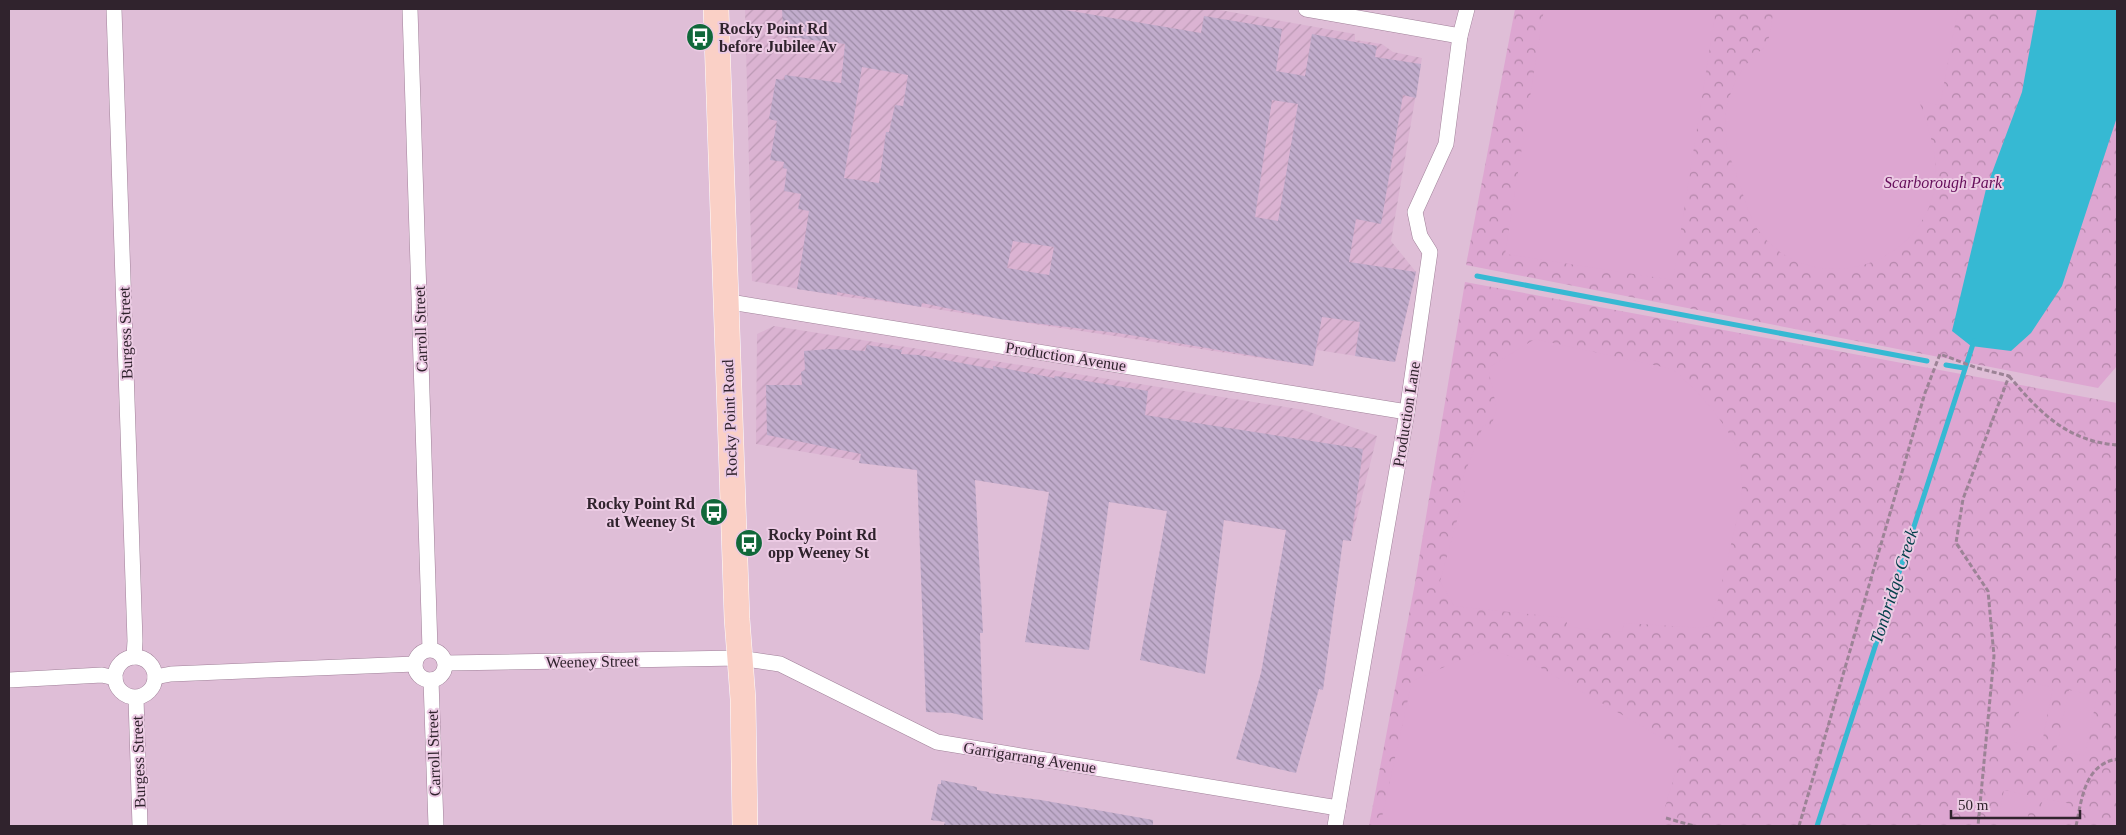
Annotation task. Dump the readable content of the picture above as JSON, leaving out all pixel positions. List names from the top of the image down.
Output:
{
  "streets": {
    "main road": ["Rocky Point Road"],
    "street": [
      "Carroll Street",
      "Burgess Street",
      "Production Avenue",
      "Production Lane",
      "Weeney Street",
      "Garrigarrang Avenue"
    ]
  },
  "crossings": [
    ["Carroll Street", "Weeney Street"],
    ["Production Avenue", "Production Lane"],
    ["Production Avenue", "Rocky Point Road"],
    ["Production Lane", "Garrigarrang Avenue"],
    ["Rocky Point Road", "Weeney Street"],
    ["Rocky Point Road", "Garrigarrang Avenue"],
    ["Weeney Street", "Garrigarrang Avenue"]
  ],
  "water": ["Tonbridge Creek"],
  "parks": ["Scarborough Park"],
  "places": {
    "bus stop": ["Rocky Point Rd before Jubilee Av", "Rocky Point Rd at Weeney St", "Rocky Point Rd opp Weeney St"]
  },
  "scale_bar": "50 m"
}
